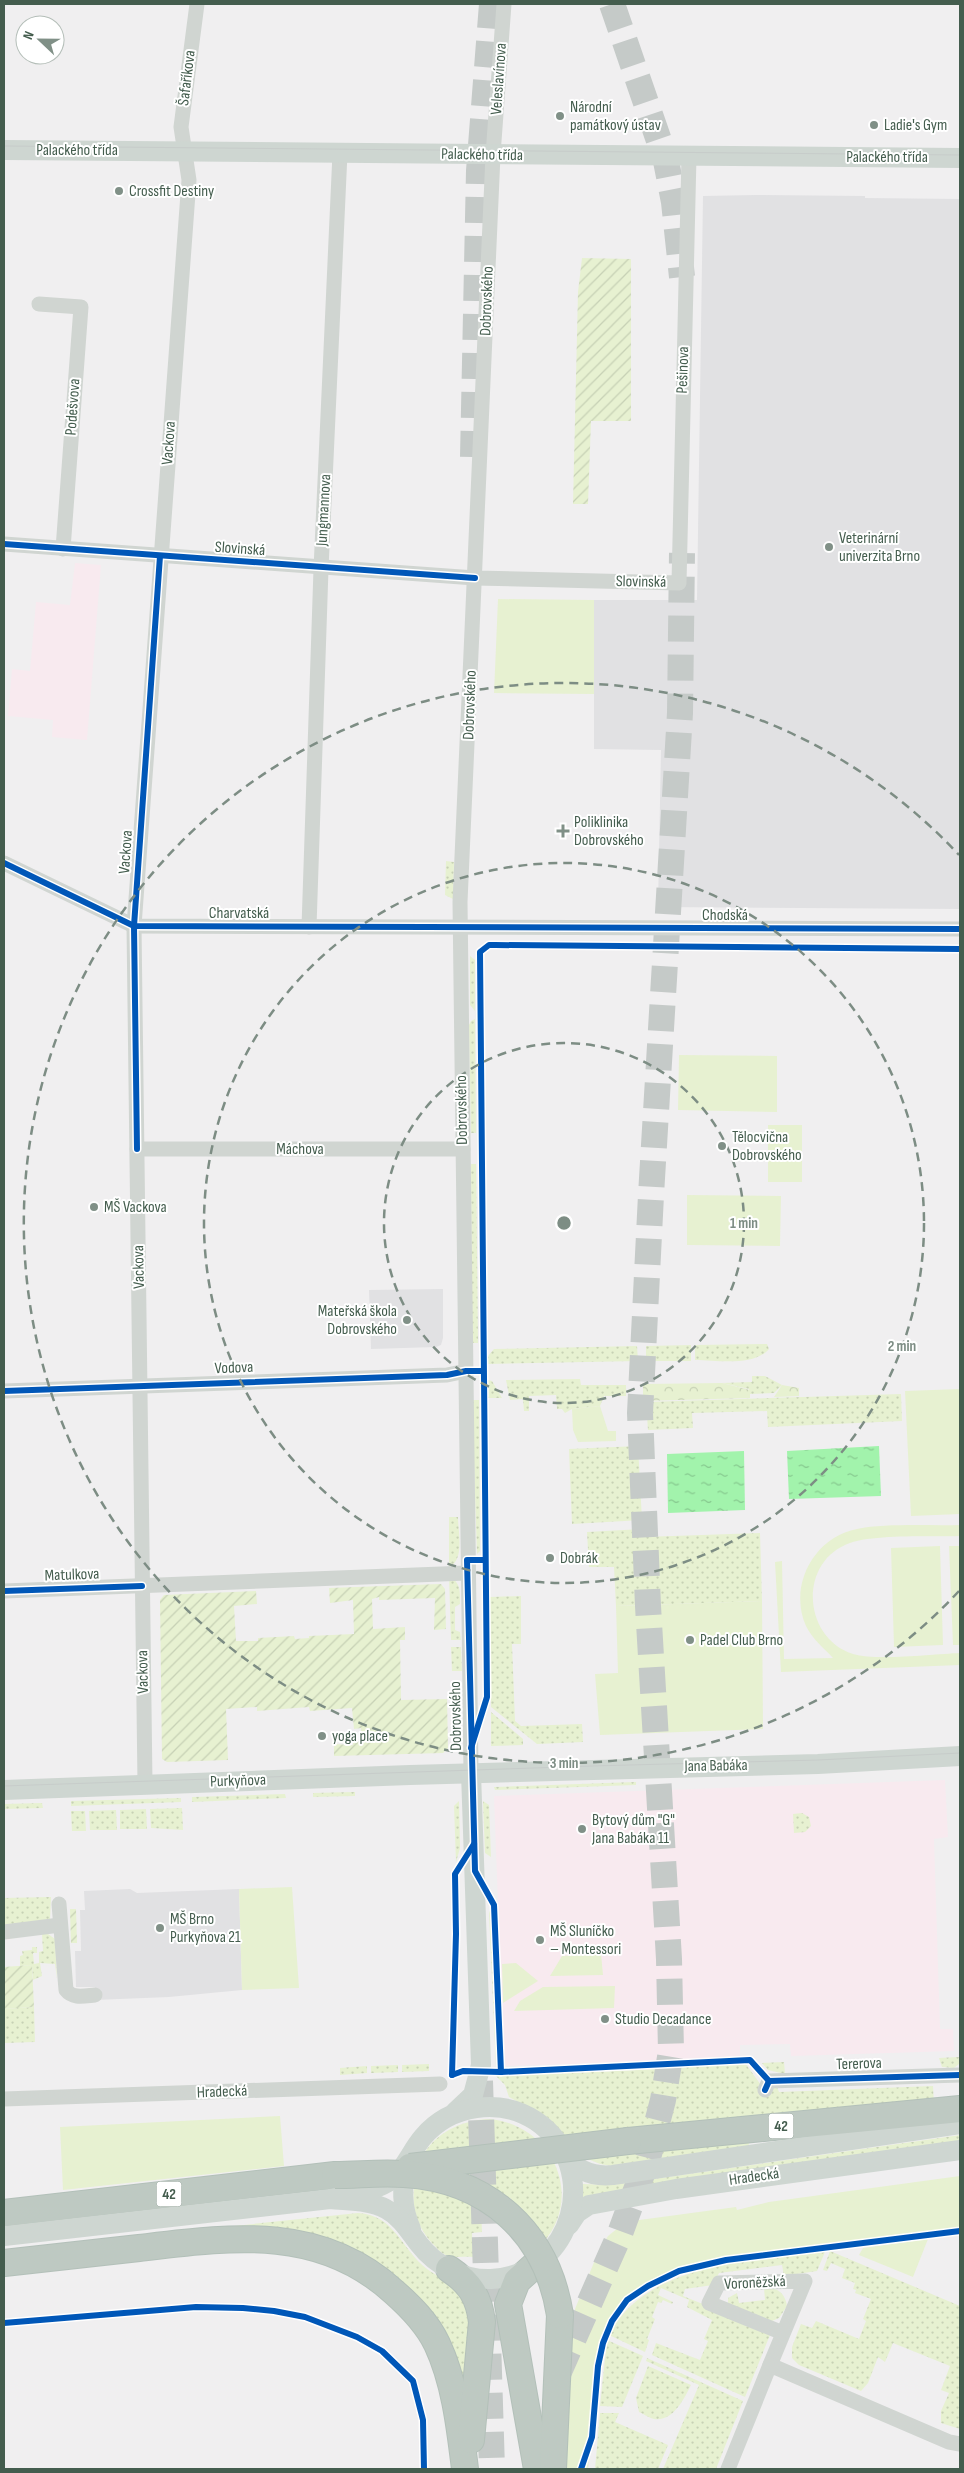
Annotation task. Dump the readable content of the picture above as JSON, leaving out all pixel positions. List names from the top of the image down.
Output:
{
  "streets": {
    "highway": ["42"],
    "main road": [
      "Palackého třída",
      "Dobrovského",
      "Jana Babáka",
      "Purkyňova",
      "Hradecká"
    ],
    "street": [
      "Šafaříkova",
      "Veleslavínova",
      "Pešinova",
      "Podešvova",
      "Vackova",
      "Jungmannova",
      "Slovinská",
      "Charvatská",
      "Chodská",
      "Máchova",
      "Vodova",
      "Matulkova",
      "Tererova",
      "Voroněžská"
    ]
  },
  "crossings": [
    ["Šafaříkova", "Palackého třída"],
    ["Šafaříkova", "Vackova"],
    ["Veleslavínova", "Palackého třída"],
    ["Veleslavínova", "Dobrovského"],
    ["Palackého třída", "Dobrovského"],
    ["Palackého třída", "Pešinova"],
    ["Palackého třída", "Vackova"],
    ["Palackého třída", "Jungmannova"],
    ["Dobrovského", "Slovinská"],
    ["Dobrovského", "Charvatská"],
    ["Dobrovského", "Máchova"],
    ["Dobrovského", "Vodova"],
    ["Dobrovského", "Matulkova"],
    ["Dobrovského", "Jana Babáka"],
    ["Dobrovského", "Purkyňova"],
    ["Dobrovského", "Hradecká"],
    ["Pešinova", "Slovinská"],
    ["Podešvova", "Slovinská"],
    ["Vackova", "Slovinská"],
    ["Vackova", "Charvatská"],
    ["Vackova", "Máchova"],
    ["Vackova", "Vodova"],
    ["Vackova", "Matulkova"],
    ["Vackova", "Purkyňova"],
    ["Jungmannova", "Slovinská"],
    ["Jungmannova", "Charvatská"],
    ["Charvatská", "Chodská"],
    ["Jana Babáka", "Purkyňova"]
  ],
  "places": {
    "other": [
      "Národní památkový ústav",
      "Ladie's Gym",
      "Crossfit Destiny",
      "Veterinární univerzita Brno",
      "Tělocvična Dobrovského",
      "MŠ Vackova",
      "Mateřská škola Dobrovského",
      "Dobrák",
      "Padel Club Brno",
      "yoga place",
      "Bytový dům \"G\" Jana Babáka 11",
      "MŠ Brno Purkyňova 21",
      "MŠ Sluníčko – Montessori",
      "Studio Decadance"
    ],
    "health": ["Poliklinika Dobrovského"]
  },
  "north": "left",
  "rings": ["1 min", "2 min", "3 min"]
}
